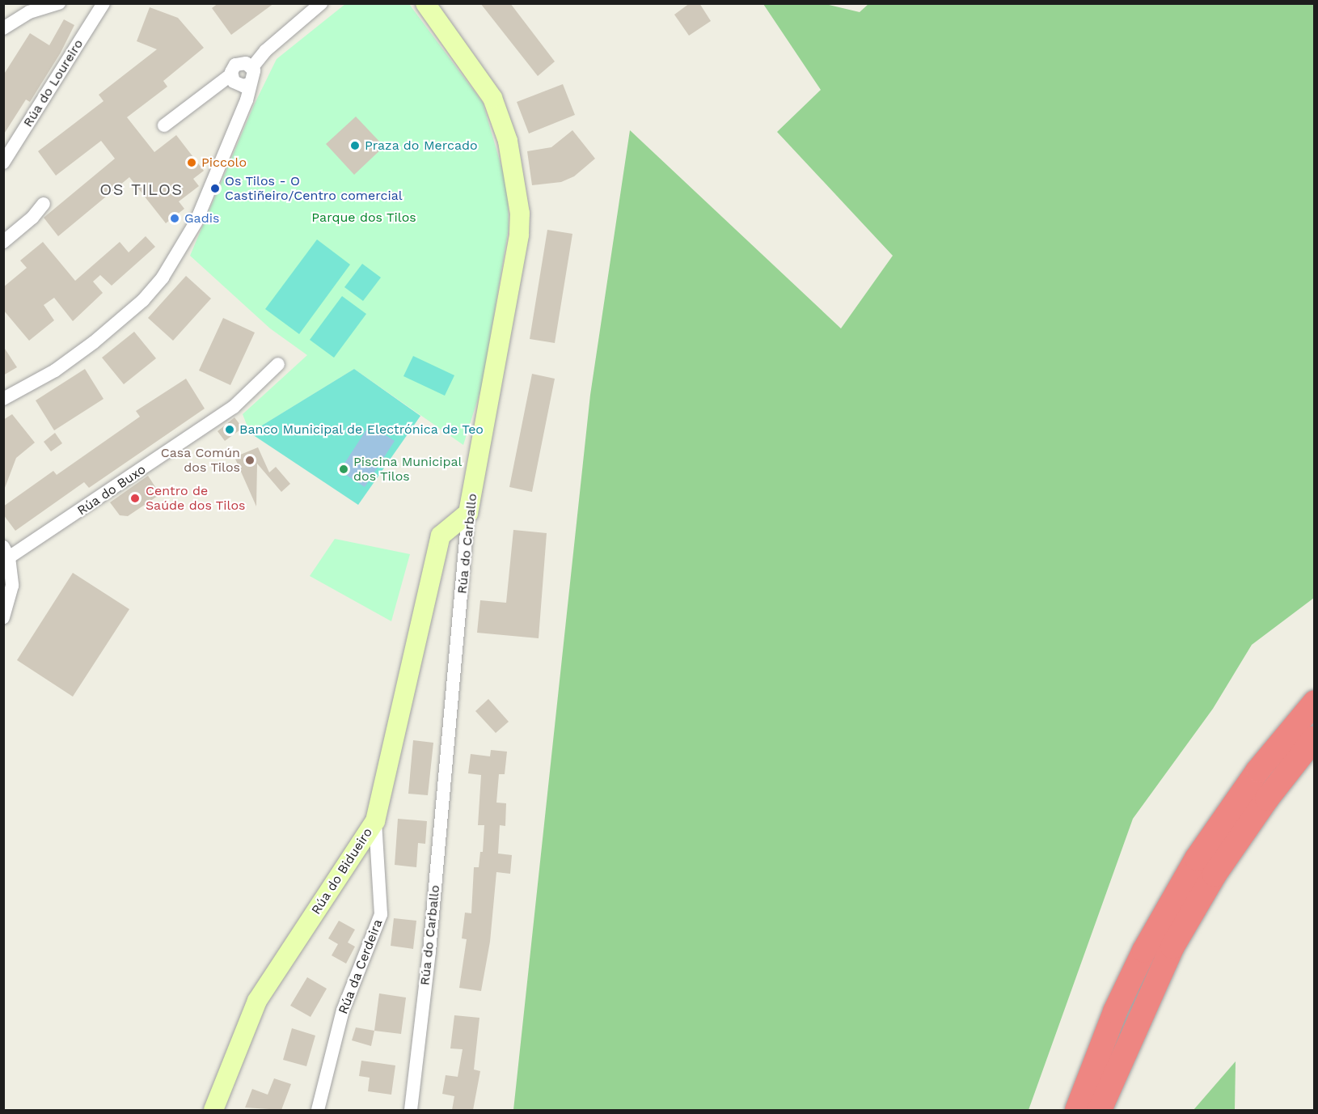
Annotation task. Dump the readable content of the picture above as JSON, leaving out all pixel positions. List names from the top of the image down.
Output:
{
  "streets": {
    "street": [
      "Rúa do Loureiro",
      "Rúa do Buxo",
      "Rúa do Carballo",
      "Rúa do Bidueiro",
      "Rúa da Cerdeira"
    ]
  },
  "crossings": [
    ["Rúa do Carballo", "Rúa do Bidueiro"],
    ["Rúa do Bidueiro", "Rúa da Cerdeira"]
  ],
  "districts": ["OS TILOS"],
  "parks": ["Parque dos Tilos"],
  "places": [
    "Praza do Mercado",
    "Piccolo",
    "Os Tilos - O Castiñeiro/Centro comercial",
    "Gadis",
    "Banco Municipal de Electrónica de Teo",
    "Casa Común dos Tilos",
    "Piscina Municipal dos Tilos",
    "Centro de Saúde dos Tilos"
  ]
}
